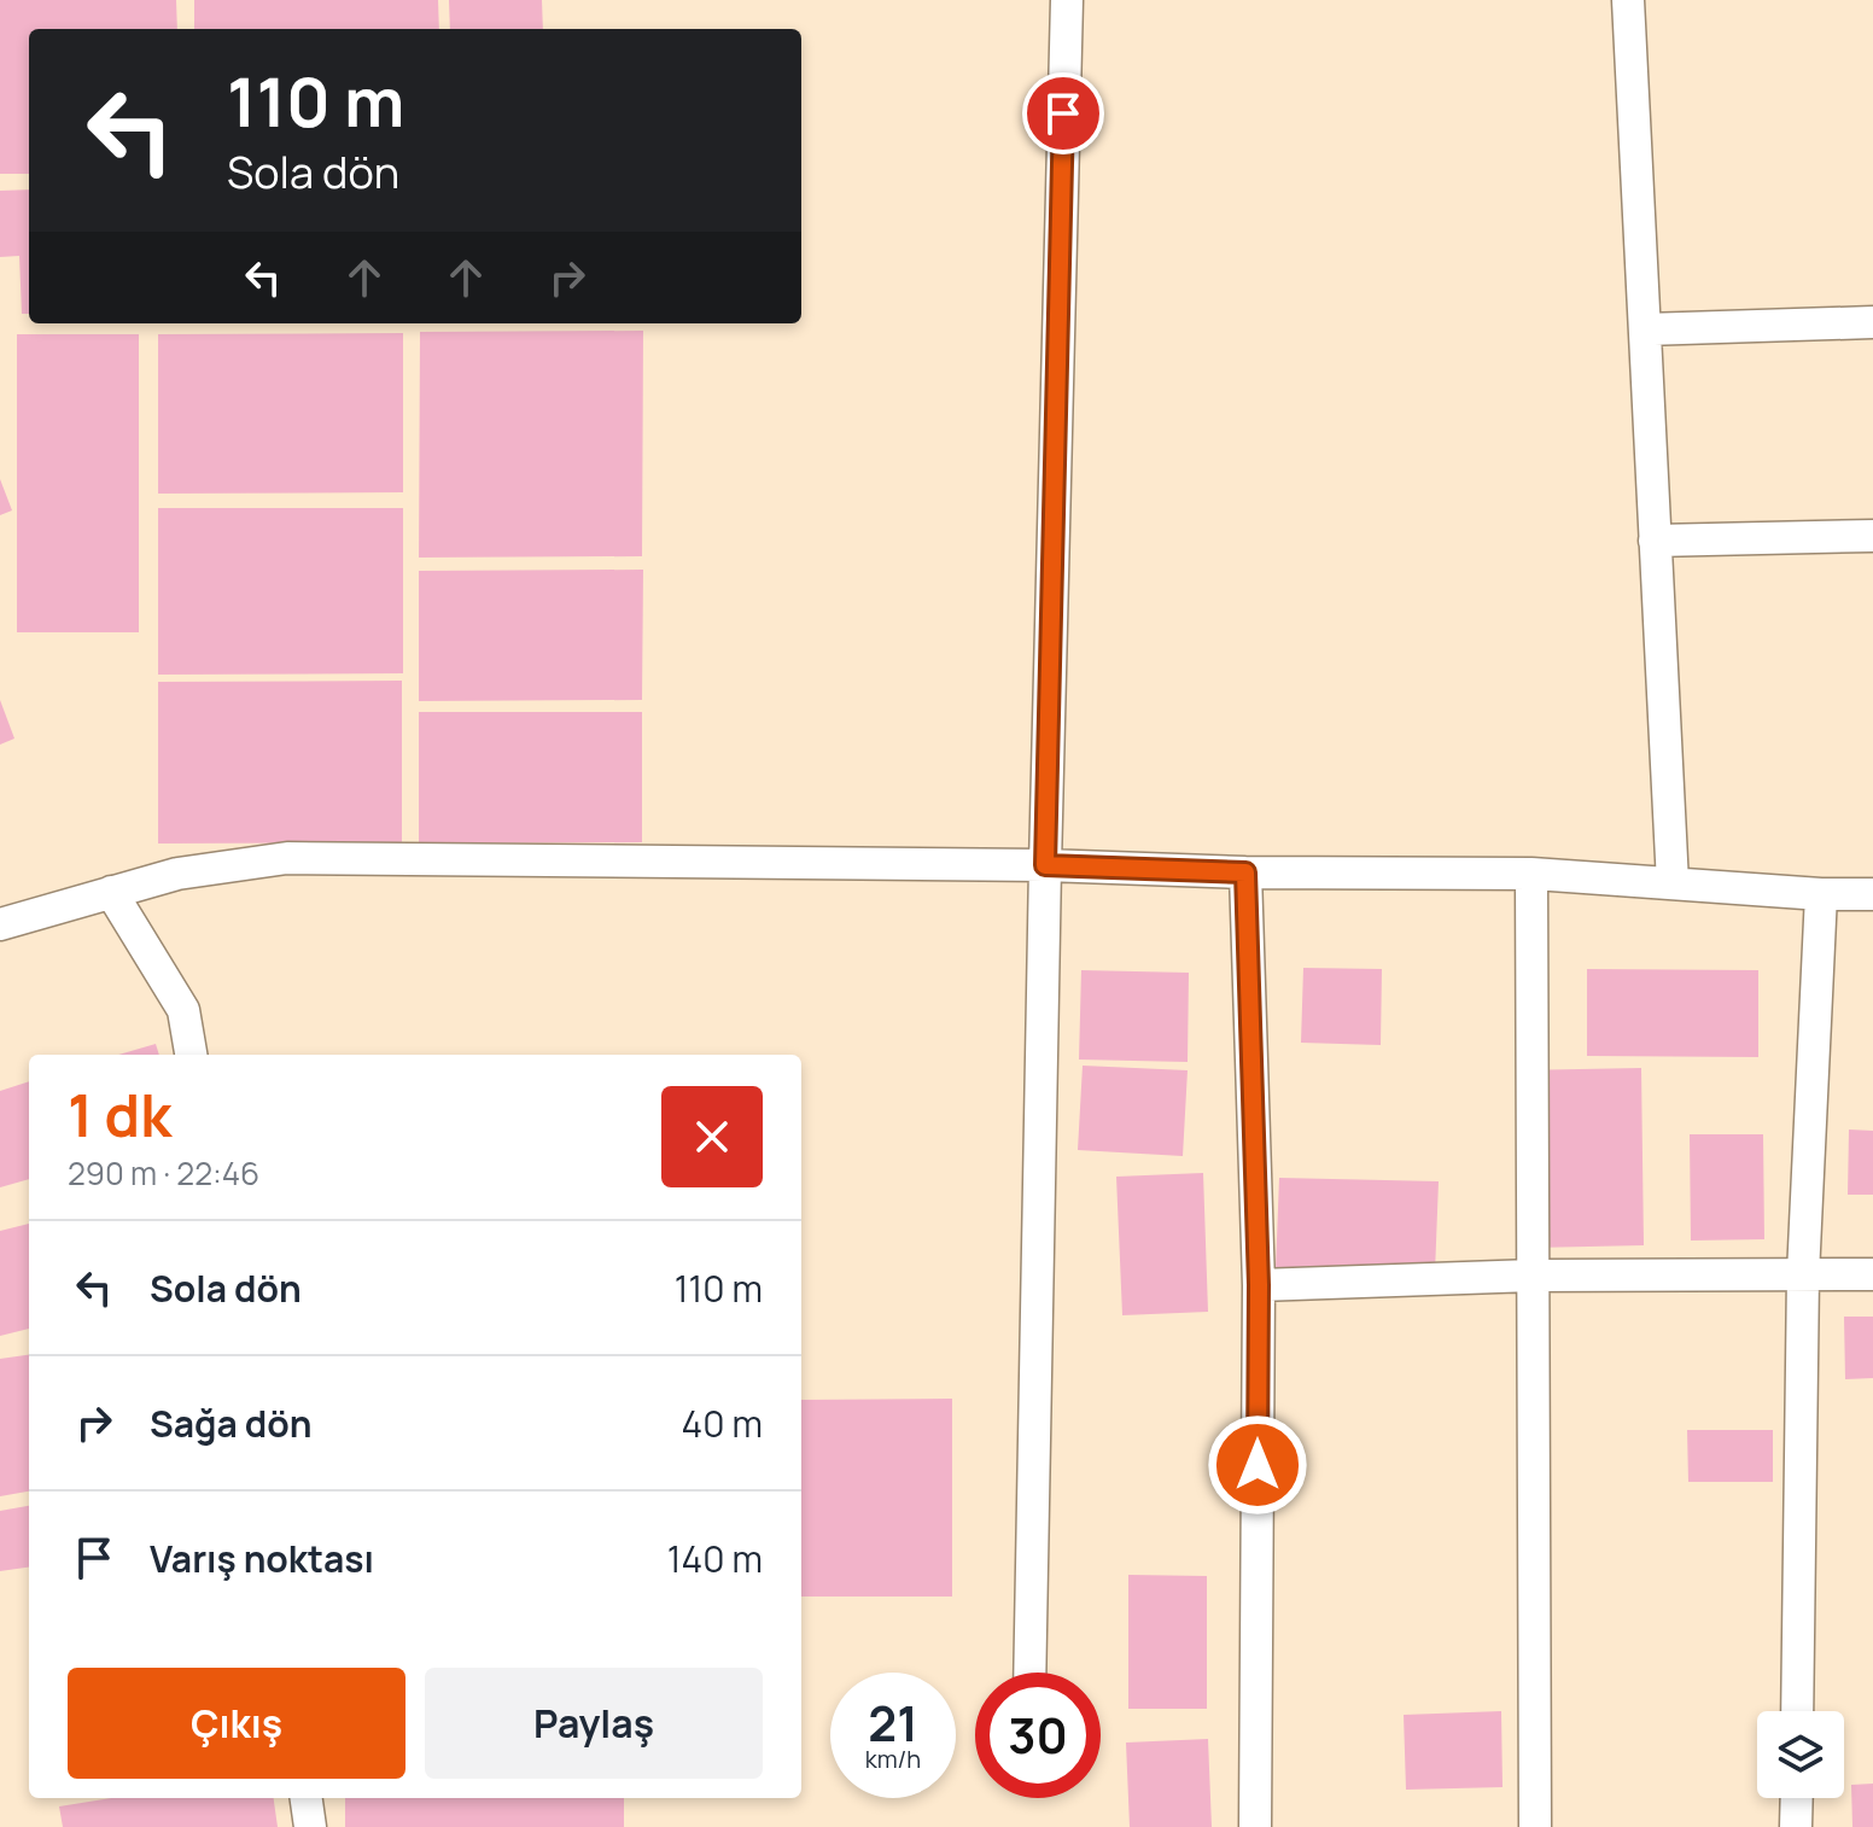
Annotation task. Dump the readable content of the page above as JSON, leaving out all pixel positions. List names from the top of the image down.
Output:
{
  "page": {
    "turn": ["110 m", "Sola dön"],
    "heading": ["1 dk", "290 m · 22:46"],
    "list": [
      {
        "name": "Sola dön",
        "value": "110 m"
      },
      {
        "name": "Sağa dön",
        "value": "40 m"
      },
      {
        "name": "Varış noktası",
        "value": "140 m"
      }
    ],
    "buttons": ["Çıkış", "Paylaş"],
    "speed": "21 km/h",
    "limit": "30"
  }
}
